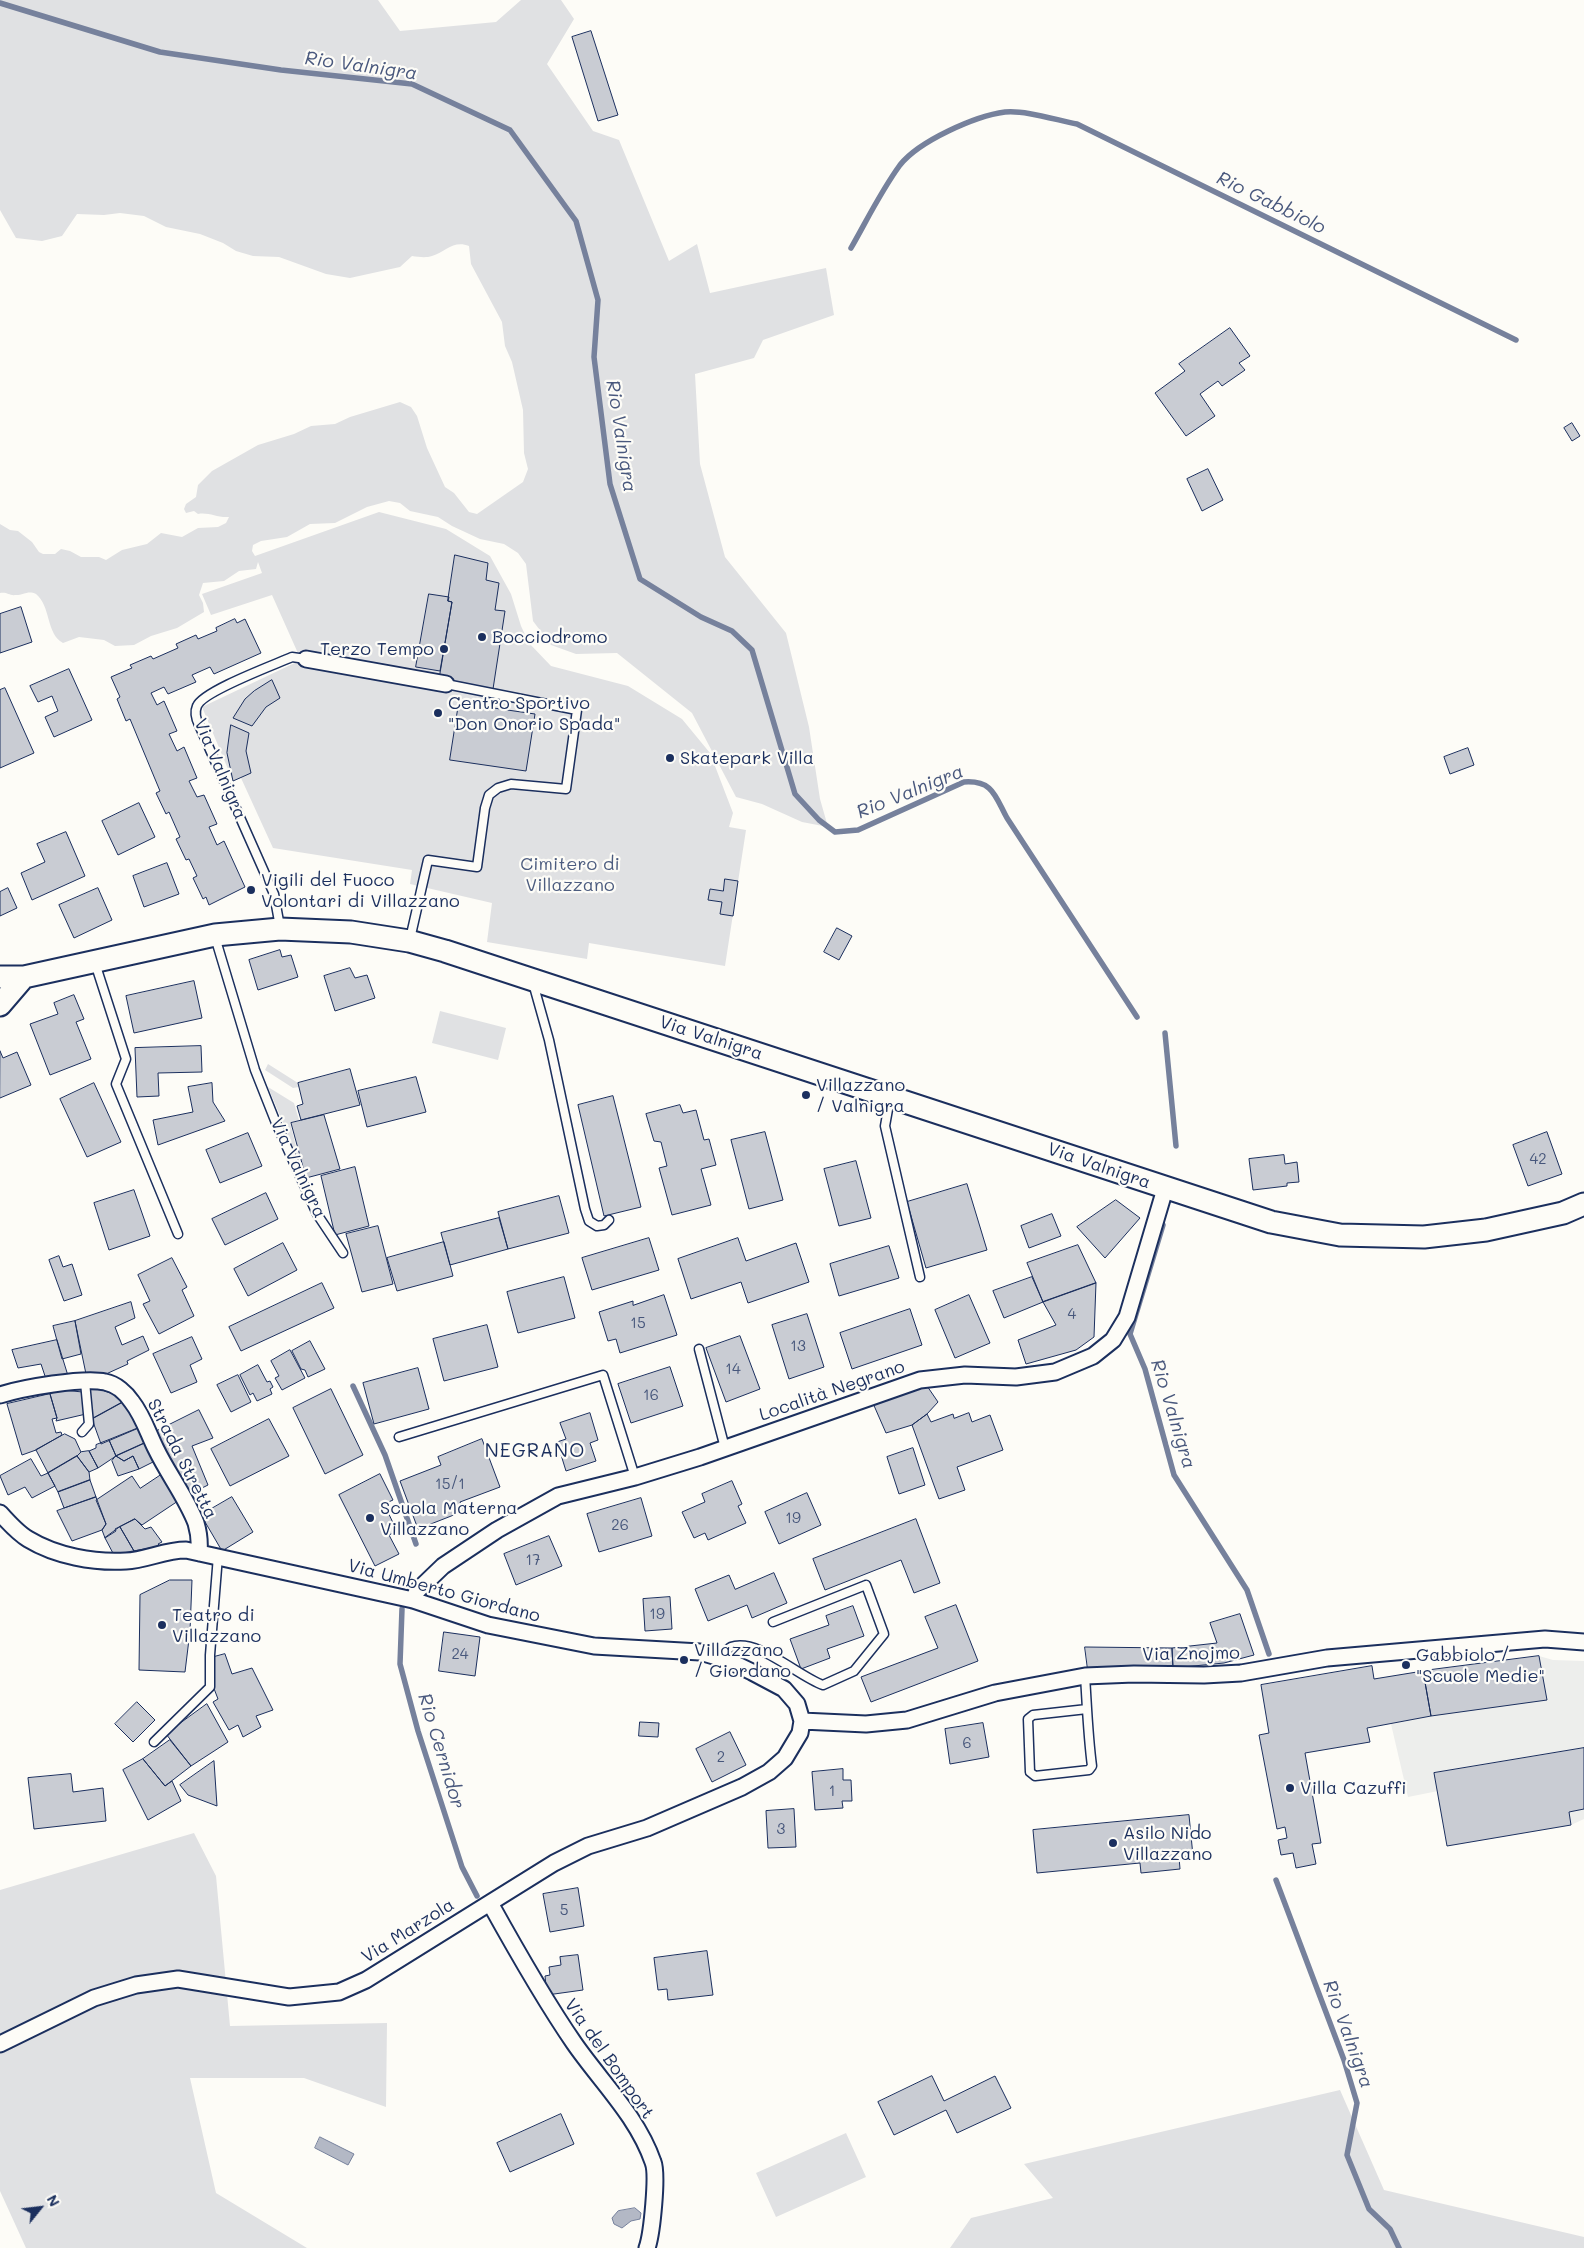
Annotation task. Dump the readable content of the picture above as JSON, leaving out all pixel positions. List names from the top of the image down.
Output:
{
  "streets": {
    "main road": ["Via Valnigra"],
    "street": [
      "Località Negrano",
      "Strada Stretta",
      "Via Umberto Giordano",
      "Via Znojmo",
      "Via Marzola",
      "Via del Bomport"
    ]
  },
  "crossings": [
    ["Via Valnigra", "Località Negrano"],
    ["Località Negrano", "Via Umberto Giordano"],
    ["Strada Stretta", "Via Umberto Giordano"],
    ["Via Umberto Giordano", "Via Znojmo"],
    ["Via Umberto Giordano", "Via Marzola"],
    ["Via Znojmo", "Via Marzola"],
    ["Via Marzola", "Via del Bomport"]
  ],
  "districts": ["NEGRANO"],
  "water": ["Rio Valnigra", "Rio Gabbiolo", "Rio Cernidor"],
  "parks": ["Cimitero di Villazzano"],
  "places": [
    "Bocciodromo",
    "Terzo Tempo",
    "Centro Sportivo \"Don Onorio Spada\"",
    "Skatepark Villa",
    "Vigili del Fuoco Volontari di Villazzano",
    "Villazzano / Valnigra",
    "Scuola Materna Villazzano",
    "Teatro di Villazzano",
    "Villazzano / Giordano",
    "Gabbiolo / \"Scuole Medie\"",
    "Villa Cazuffi",
    "Asilo Nido Villazzano"
  ],
  "house_numbers": [
    "42",
    "4",
    "15",
    "13",
    "14",
    "16",
    "15/1",
    "19",
    "26",
    "17",
    "19",
    "24",
    "6",
    "2",
    "1",
    "3",
    "5"
  ],
  "north": "top right"
}
